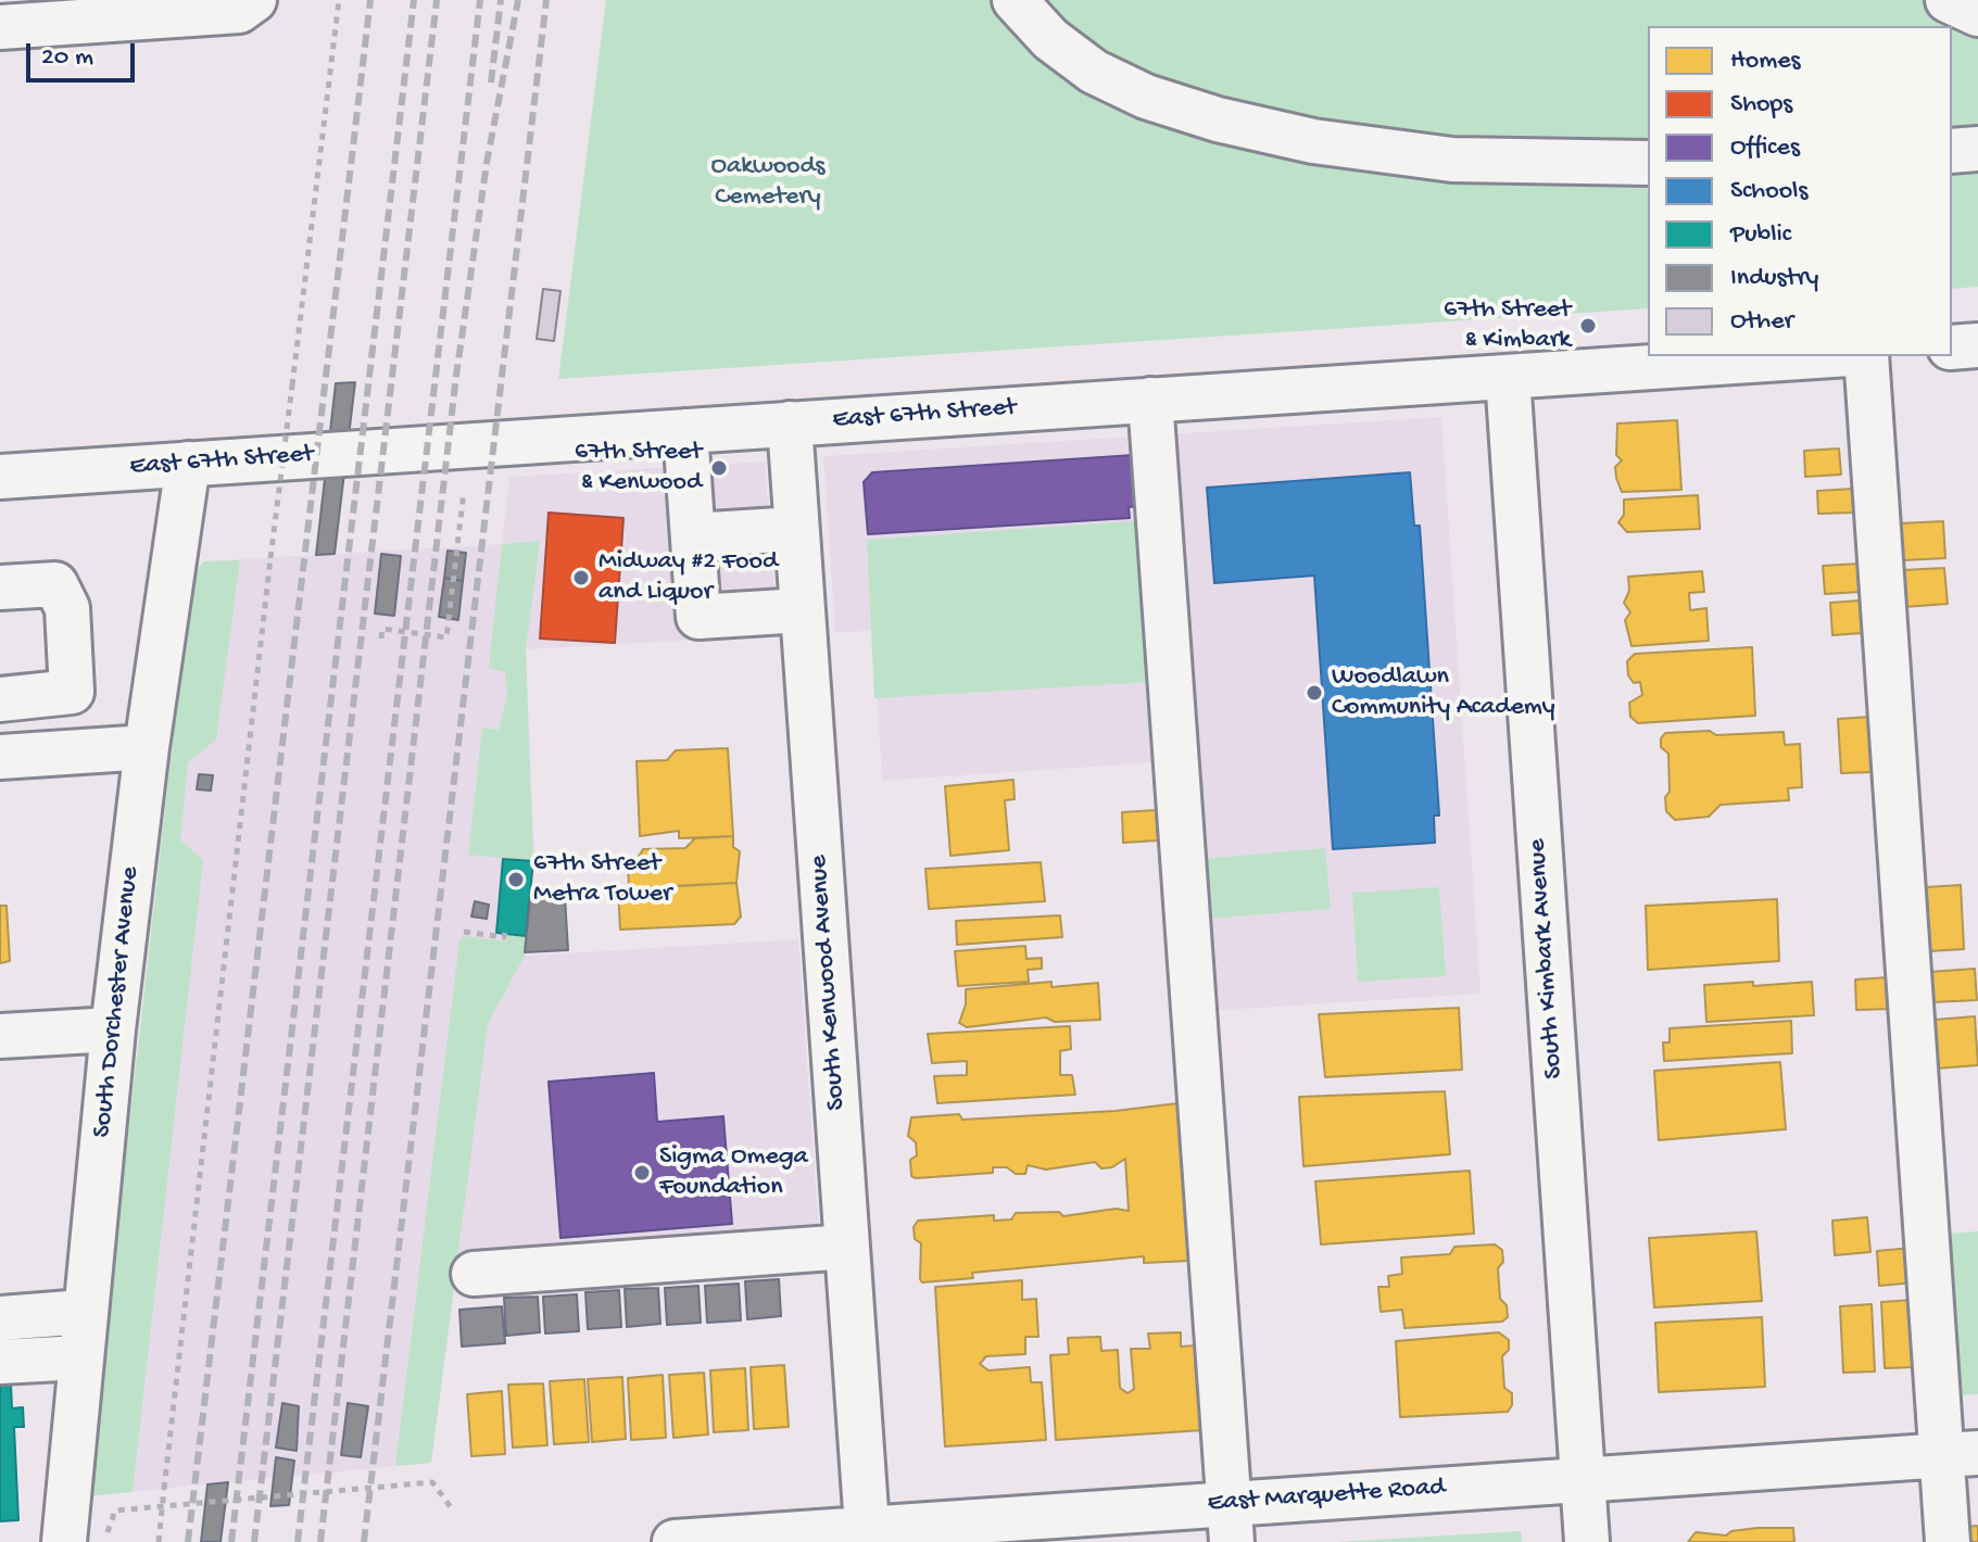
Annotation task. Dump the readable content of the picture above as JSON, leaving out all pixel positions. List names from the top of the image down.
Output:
{
  "streets": {
    "street": [
      "East 67th Street",
      "South Kimbark Avenue",
      "South Kenwood Avenue",
      "South Dorchester Avenue",
      "East Marquette Road"
    ]
  },
  "crossings": [
    ["East 67th Street", "South Kimbark Avenue"],
    ["East 67th Street", "South Kenwood Avenue"],
    ["East 67th Street", "South Dorchester Avenue"],
    ["South Kimbark Avenue", "East Marquette Road"],
    ["South Kenwood Avenue", "East Marquette Road"]
  ],
  "parks": ["Oakwoods Cemetery"],
  "places": [
    "67th Street & Kimbark",
    "67th Street & Kenwood",
    "Midway #2 Food and Liquor",
    "Woodlawn Community Academy",
    "67th Street Metra Tower",
    "Sigma Omega Foundation"
  ],
  "legend": [
    "Homes",
    "Shops",
    "Offices",
    "Schools",
    "Public",
    "Industry",
    "Other"
  ],
  "scale_bar": "20 m"
}
